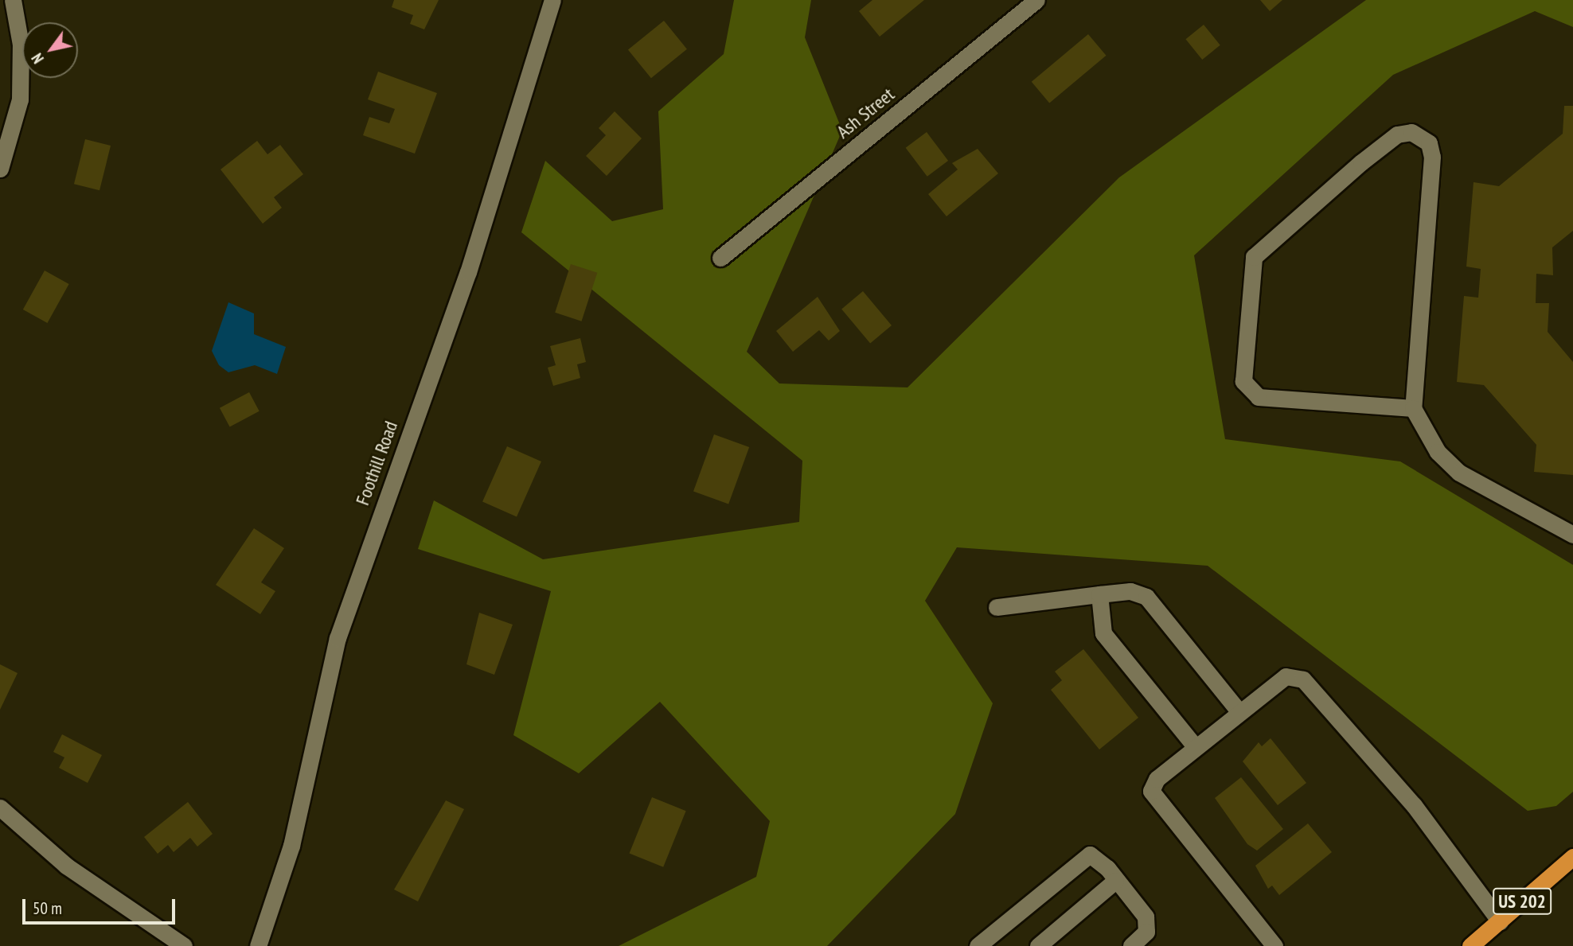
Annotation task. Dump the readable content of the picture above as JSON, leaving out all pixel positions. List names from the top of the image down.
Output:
{
  "streets": {
    "highway": ["US 202"],
    "street": ["Ash Street", "Foothill Road"]
  },
  "scale_bar": "50 m",
  "north": "bottom left"
}
